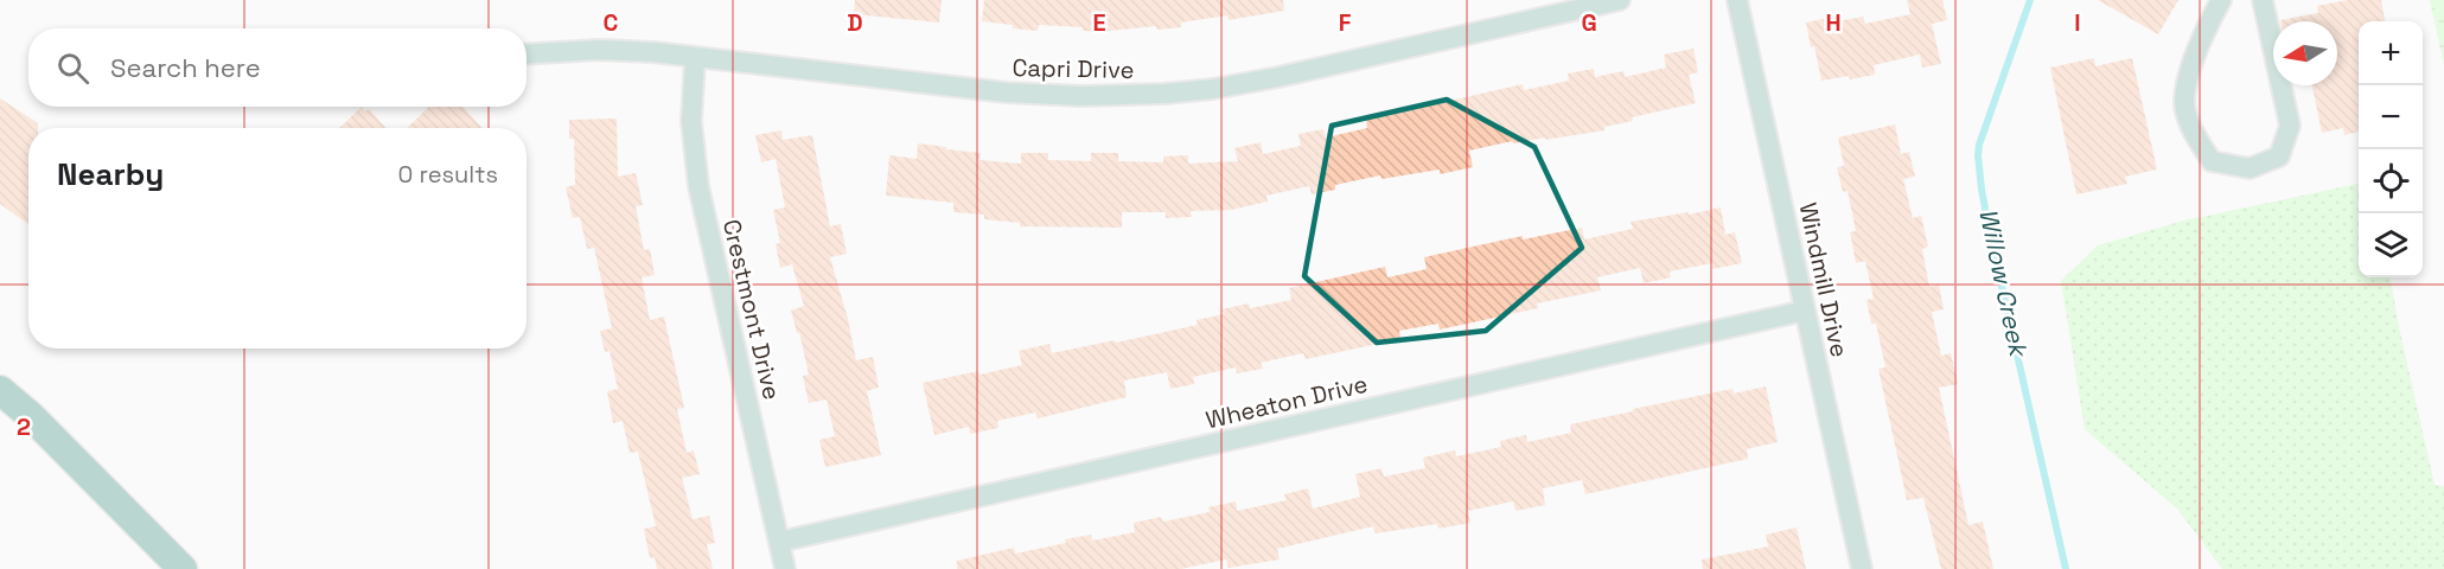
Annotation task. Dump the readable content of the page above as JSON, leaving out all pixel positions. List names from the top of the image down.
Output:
{
  "streets": {
    "street": [
      "Capri Drive",
      "Windmill Drive",
      "Crestmont Drive",
      "Wheaton Drive"
    ]
  },
  "crossings": [
    ["Capri Drive", "Crestmont Drive"],
    ["Windmill Drive", "Wheaton Drive"],
    ["Crestmont Drive", "Wheaton Drive"]
  ],
  "water": ["Willow Creek"],
  "north": "left",
  "page": {
    "map_buttons": ["+", "−"],
    "search": "Search here",
    "heading": ["Nearby", "0 results"]
  },
  "grid": {
    "columns": [
      "C",
      "D",
      "E",
      "F",
      "G",
      "H",
      "I"
    ],
    "rows": ["2"]
  }
}
